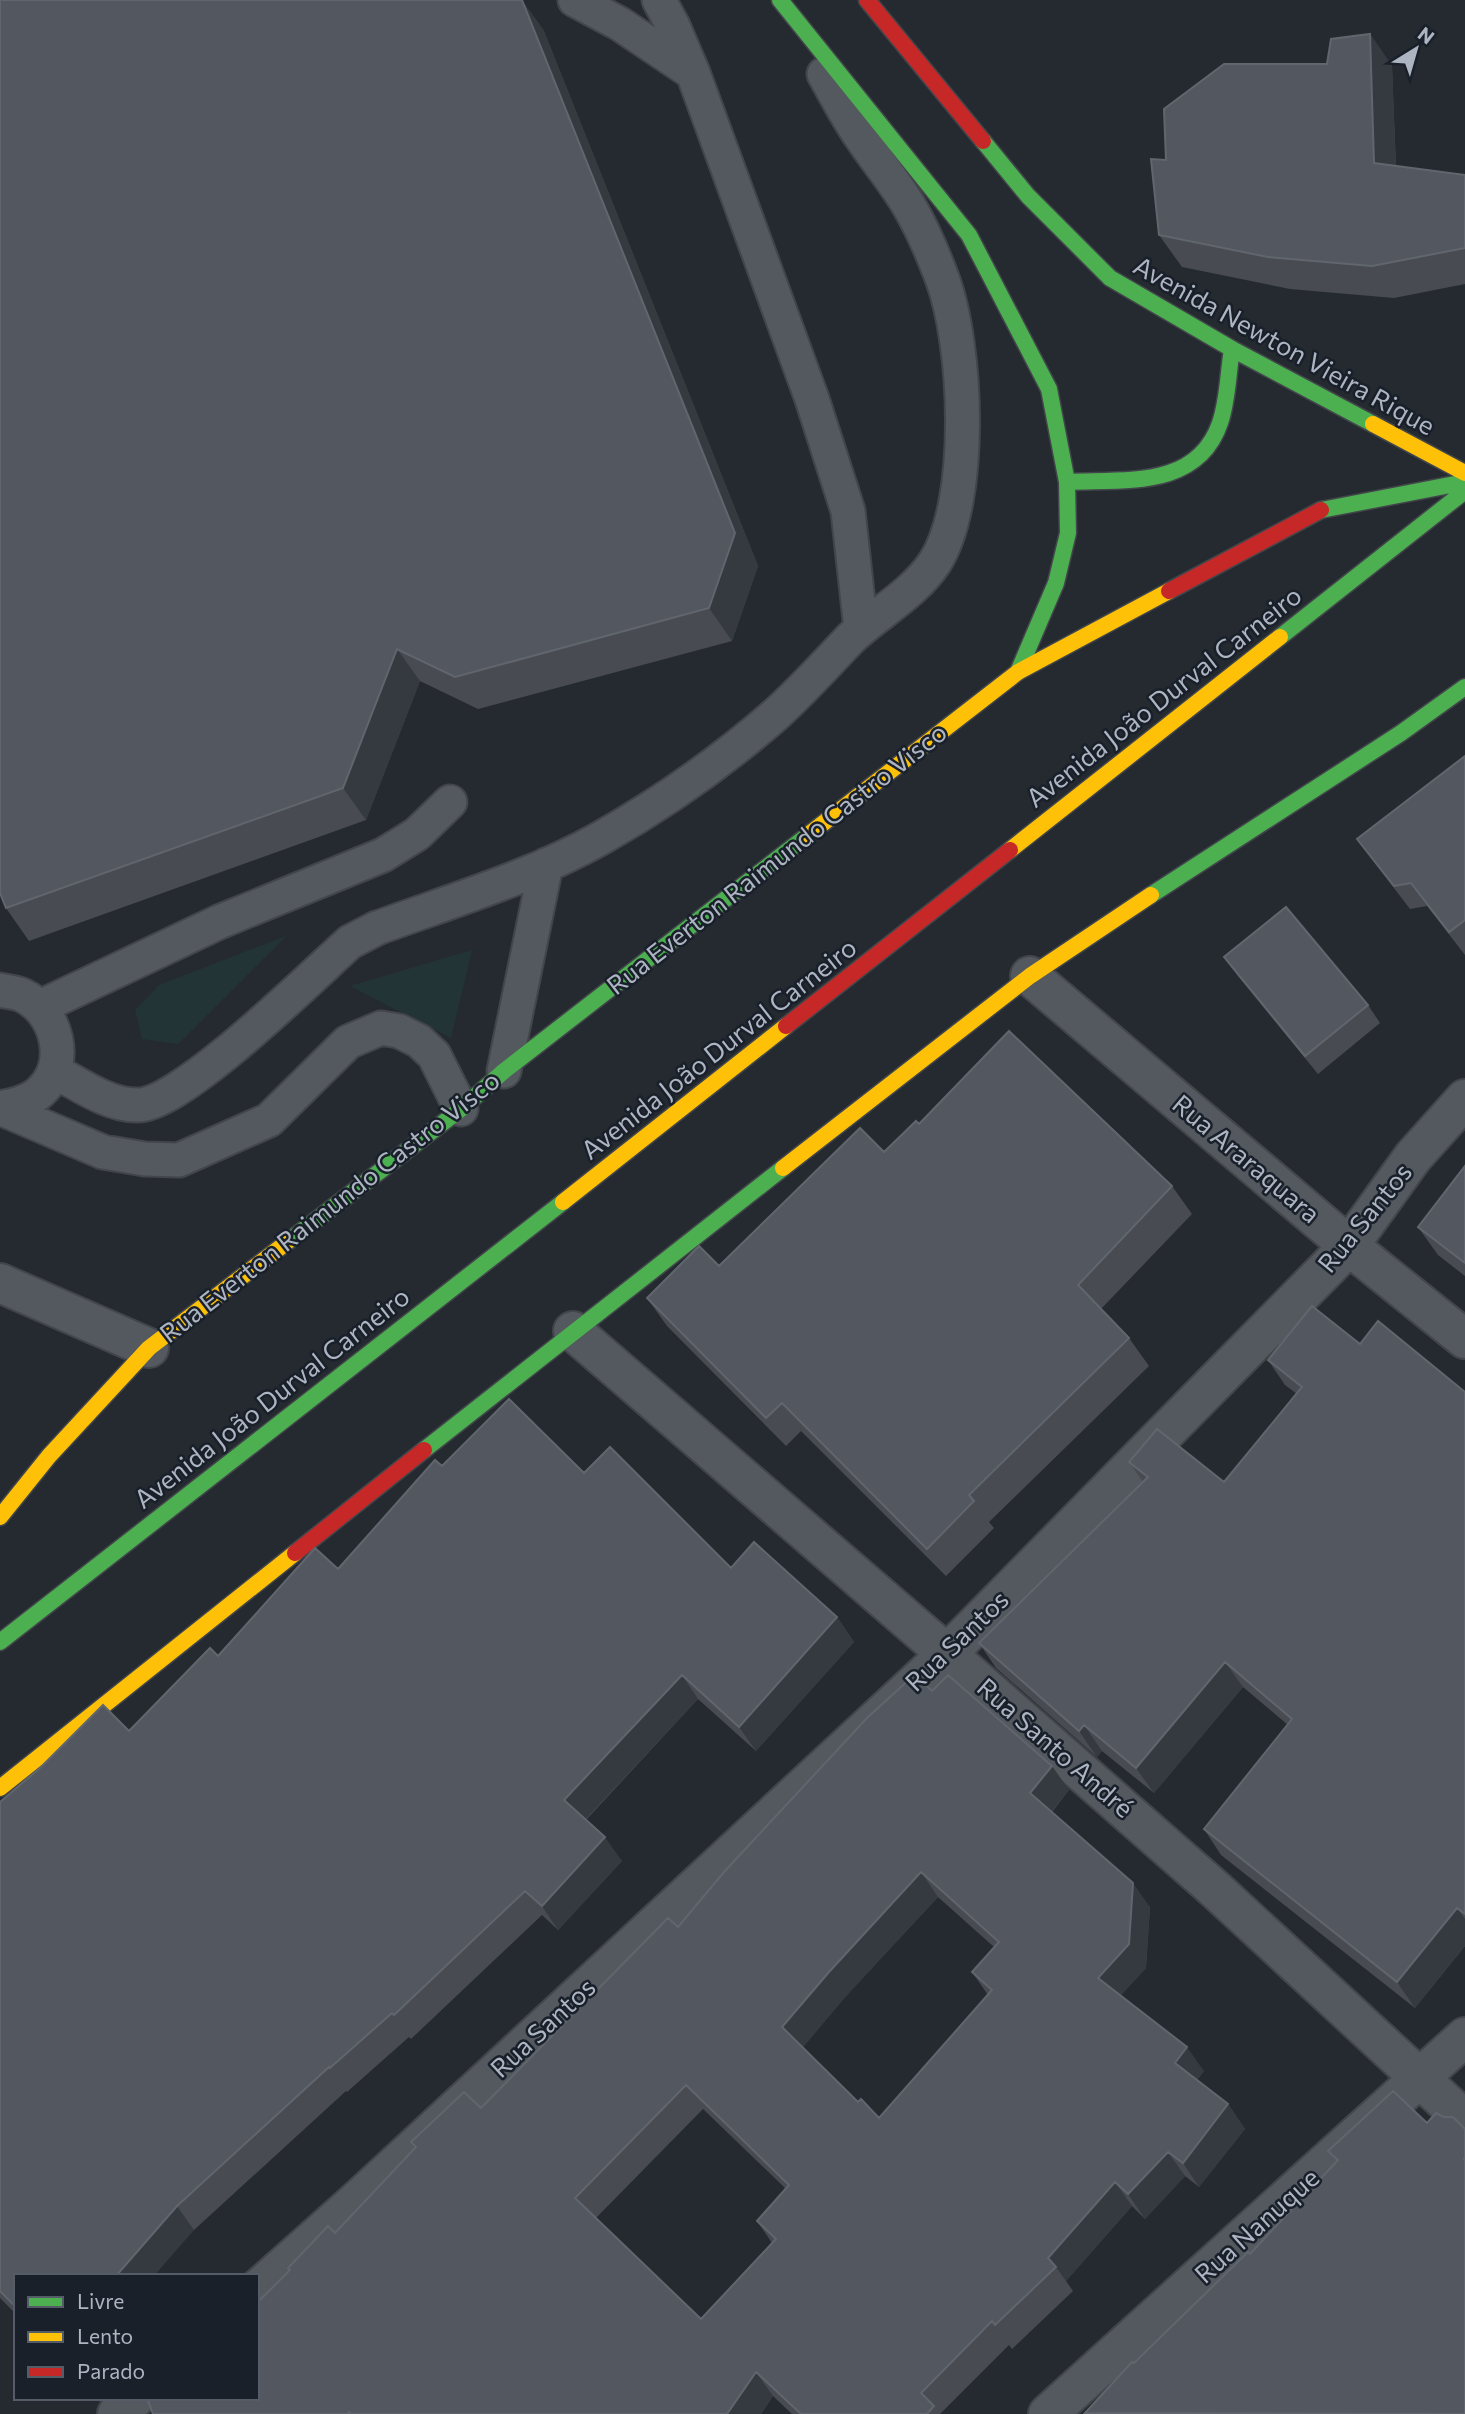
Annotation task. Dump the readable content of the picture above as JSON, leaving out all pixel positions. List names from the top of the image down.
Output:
{
  "streets": {
    "main road": ["Avenida Newton Vieira Rique", "Avenida João Durval Carneiro", "Rua Everton Raimundo Castro Visco"],
    "street": [
      "Rua Araraquara",
      "Rua Santos",
      "Rua Santo André",
      "Rua Nanuque"
    ]
  },
  "crossings": [
    ["Rua Araraquara", "Rua Santos"],
    ["Rua Santos", "Rua Santo André"],
    ["Rua Santo André", "Rua Nanuque"]
  ],
  "legend": ["Livre", "Lento", "Parado"],
  "north": "top right"
}
